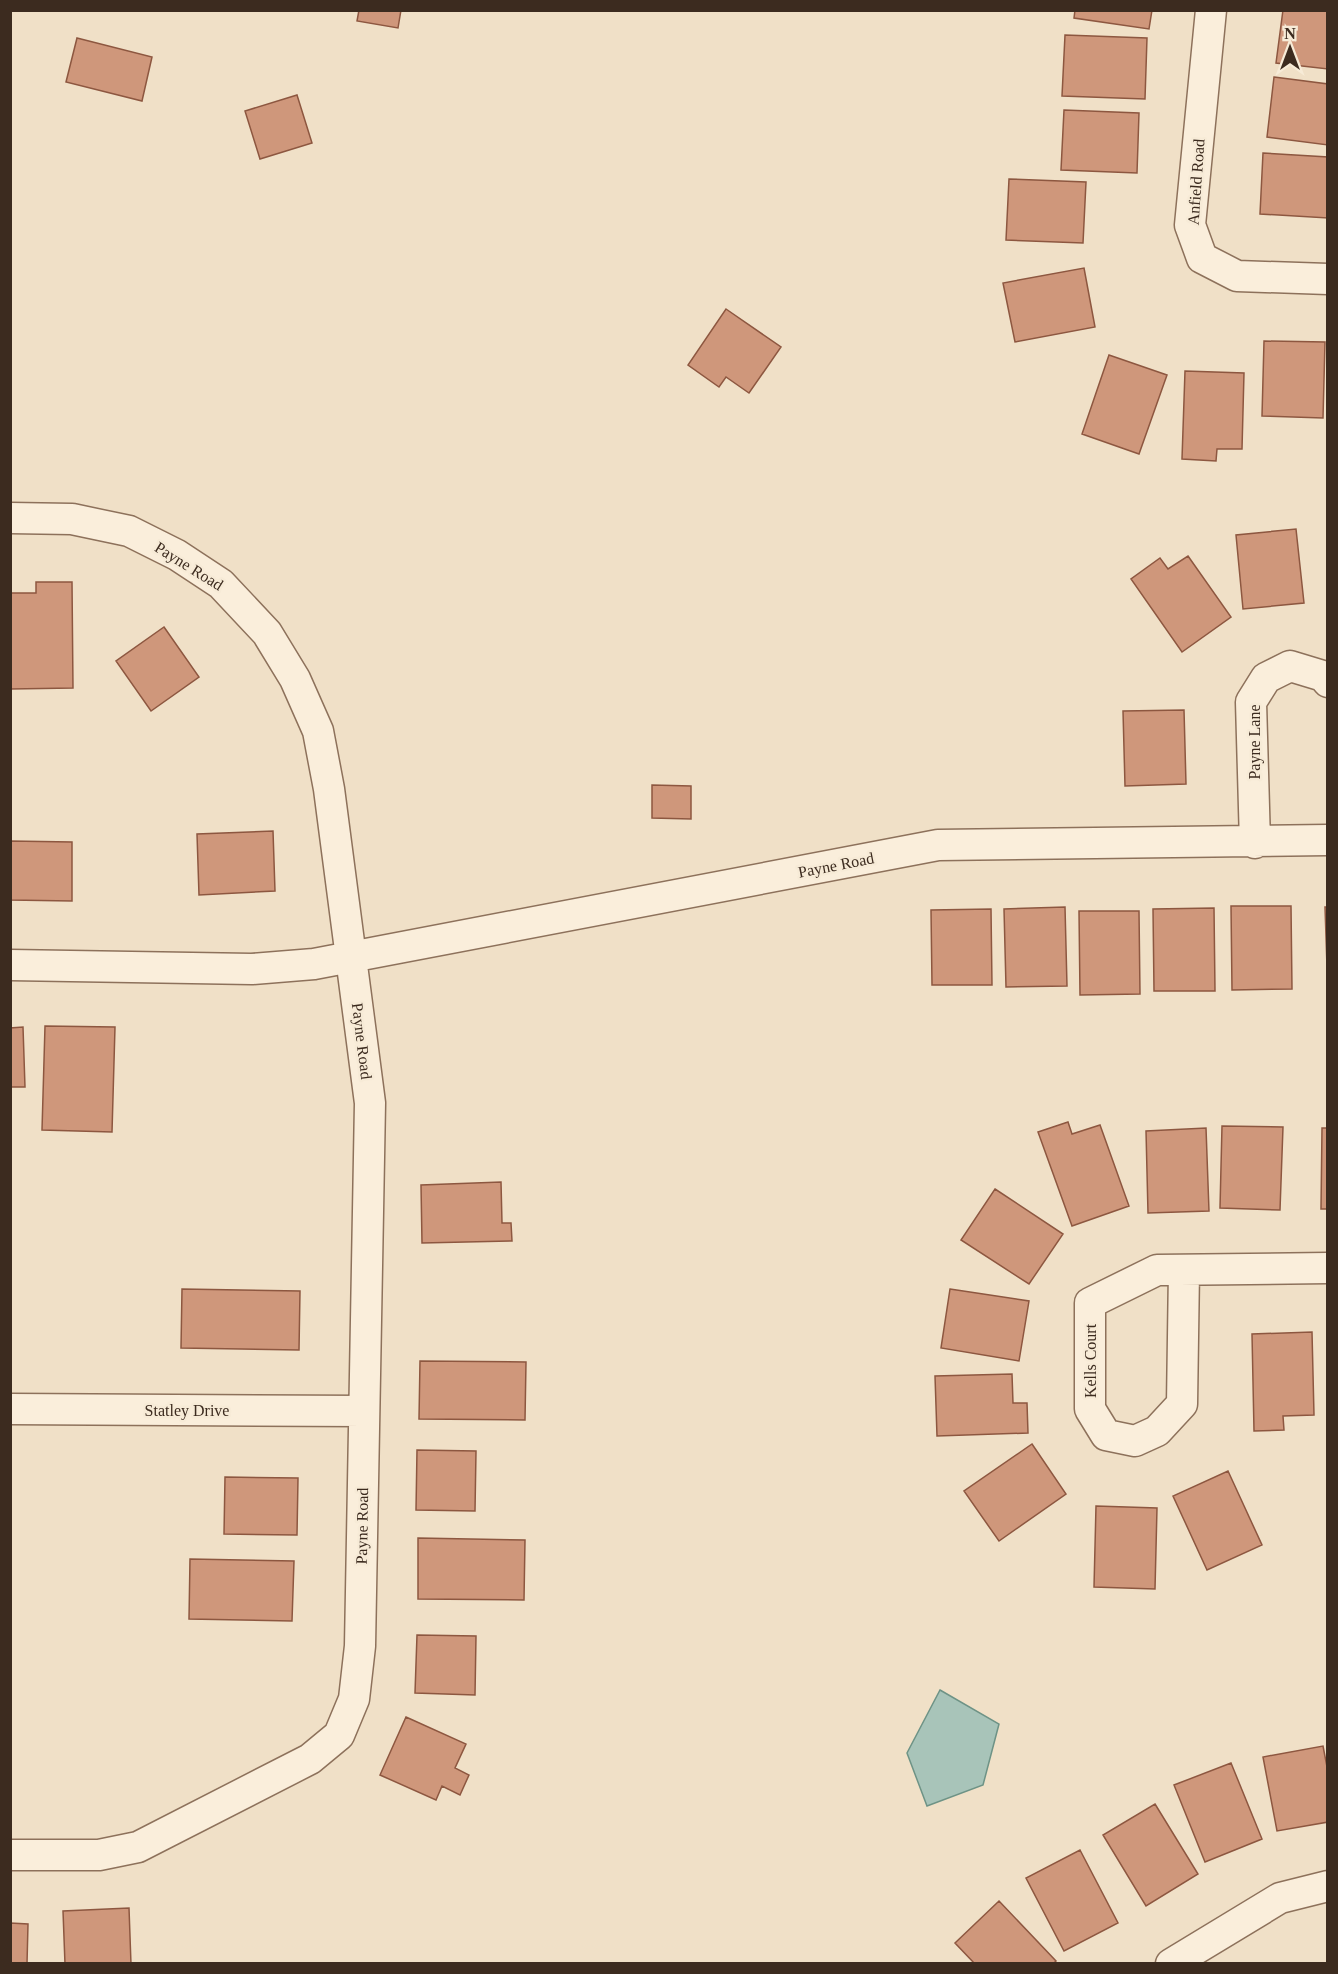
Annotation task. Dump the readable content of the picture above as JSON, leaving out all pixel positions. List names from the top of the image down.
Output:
{
  "streets": {
    "street": [
      "Anfield Road",
      "Payne Road",
      "Payne Lane",
      "Kells Court",
      "Statley Drive"
    ]
  },
  "crossings": [
    ["Payne Road", "Payne Lane"],
    ["Payne Road", "Statley Drive"]
  ],
  "north": "top"
}
